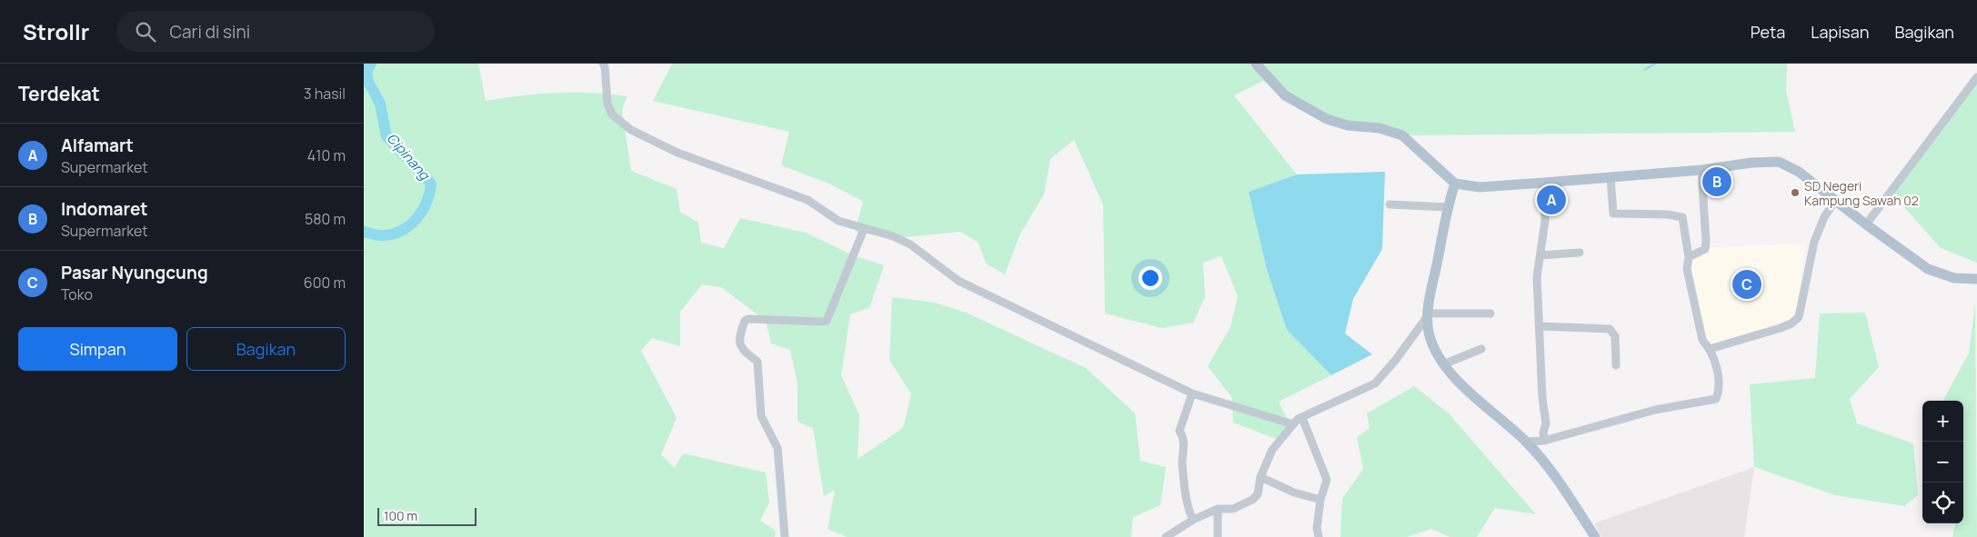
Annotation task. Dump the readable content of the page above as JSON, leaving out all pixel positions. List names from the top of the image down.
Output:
{
  "water": ["Cipinang"],
  "places": ["SD Negeri Kampung Sawah 02"],
  "scale_bar": "100 m",
  "page": {
    "header": "Strollr",
    "search": "Cari di sini",
    "nav": ["Peta", "Lapisan", "Bagikan"],
    "heading": ["Terdekat", "3 hasil"],
    "list": [
      {
        "mark": "A",
        "name": "Alfamart",
        "note": "Supermarket",
        "value": "410 m"
      },
      {
        "mark": "B",
        "name": "Indomaret",
        "note": "Supermarket",
        "value": "580 m"
      },
      {
        "mark": "C",
        "name": "Pasar Nyungcung",
        "note": "Toko",
        "value": "600 m"
      }
    ],
    "pins": ["B", "A", "C"],
    "buttons": ["Simpan", "Bagikan"],
    "map_buttons": ["+", "−"],
    "scale": "100 m"
  }
}
